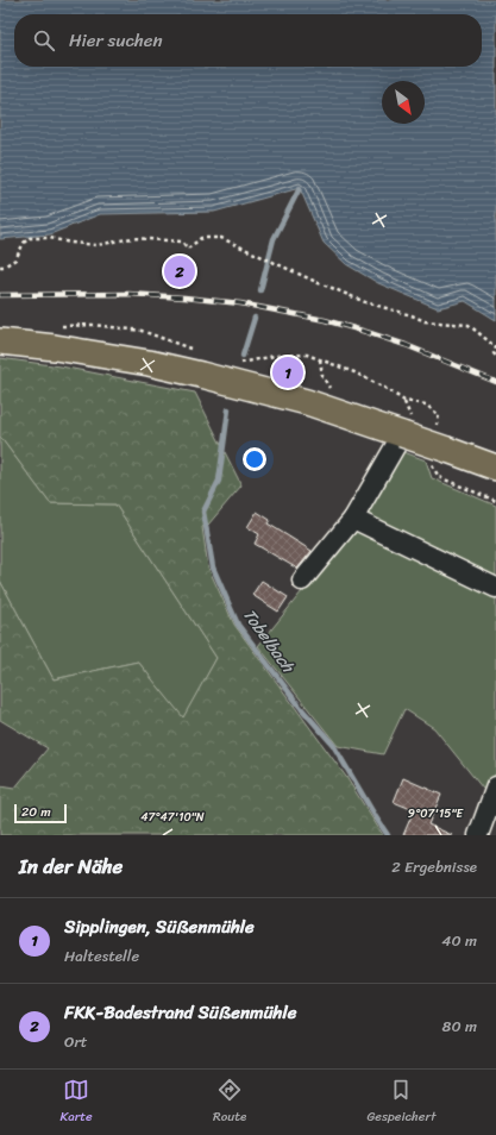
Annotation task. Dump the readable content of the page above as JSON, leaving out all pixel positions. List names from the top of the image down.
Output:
{
  "water": ["Tobelbach"],
  "scale_bar": "20 m",
  "north": "bottom right",
  "page": {
    "search": "Hier suchen",
    "pins": ["2", "1"],
    "scale": "20 m",
    "heading": ["In der Nähe", "2 Ergebnisse"],
    "list": [
      {
        "mark": "1",
        "name": "Sipplingen, Süßenmühle",
        "note": "Haltestelle",
        "value": "40 m"
      },
      {
        "mark": "2",
        "name": "FKK-Badestrand Süßenmühle",
        "note": "Ort",
        "value": "80 m"
      }
    ],
    "nav": ["Karte", "Route", "Gespeichert"]
  },
  "coordinates": ["9°07'15\"E", "47°47'10\"N"]
}
